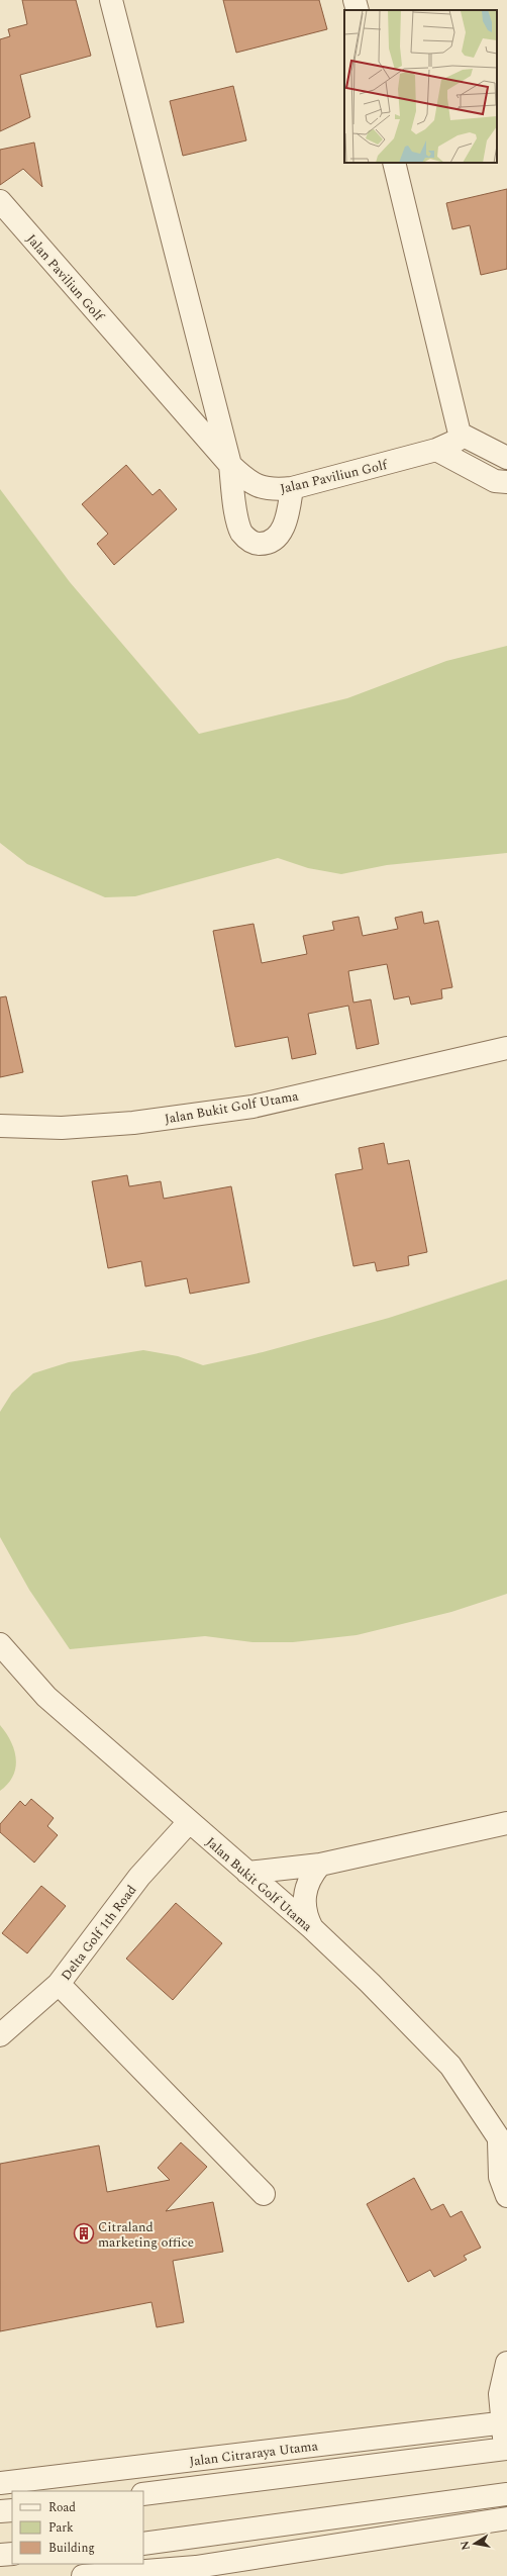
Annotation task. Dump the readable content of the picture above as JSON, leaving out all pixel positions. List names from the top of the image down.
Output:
{
  "streets": {
    "street": [
      "Jalan Paviliun Golf",
      "Jalan Bukit Golf Utama",
      "Delta Golf 1th Road",
      "Jalan Citraraya Utama"
    ]
  },
  "crossings": [
    ["Jalan Bukit Golf Utama", "Delta Golf 1th Road"]
  ],
  "places": {
    "building": ["Citraland marketing office"]
  },
  "legend": ["Road", "Park", "Building"],
  "north": "left"
}
